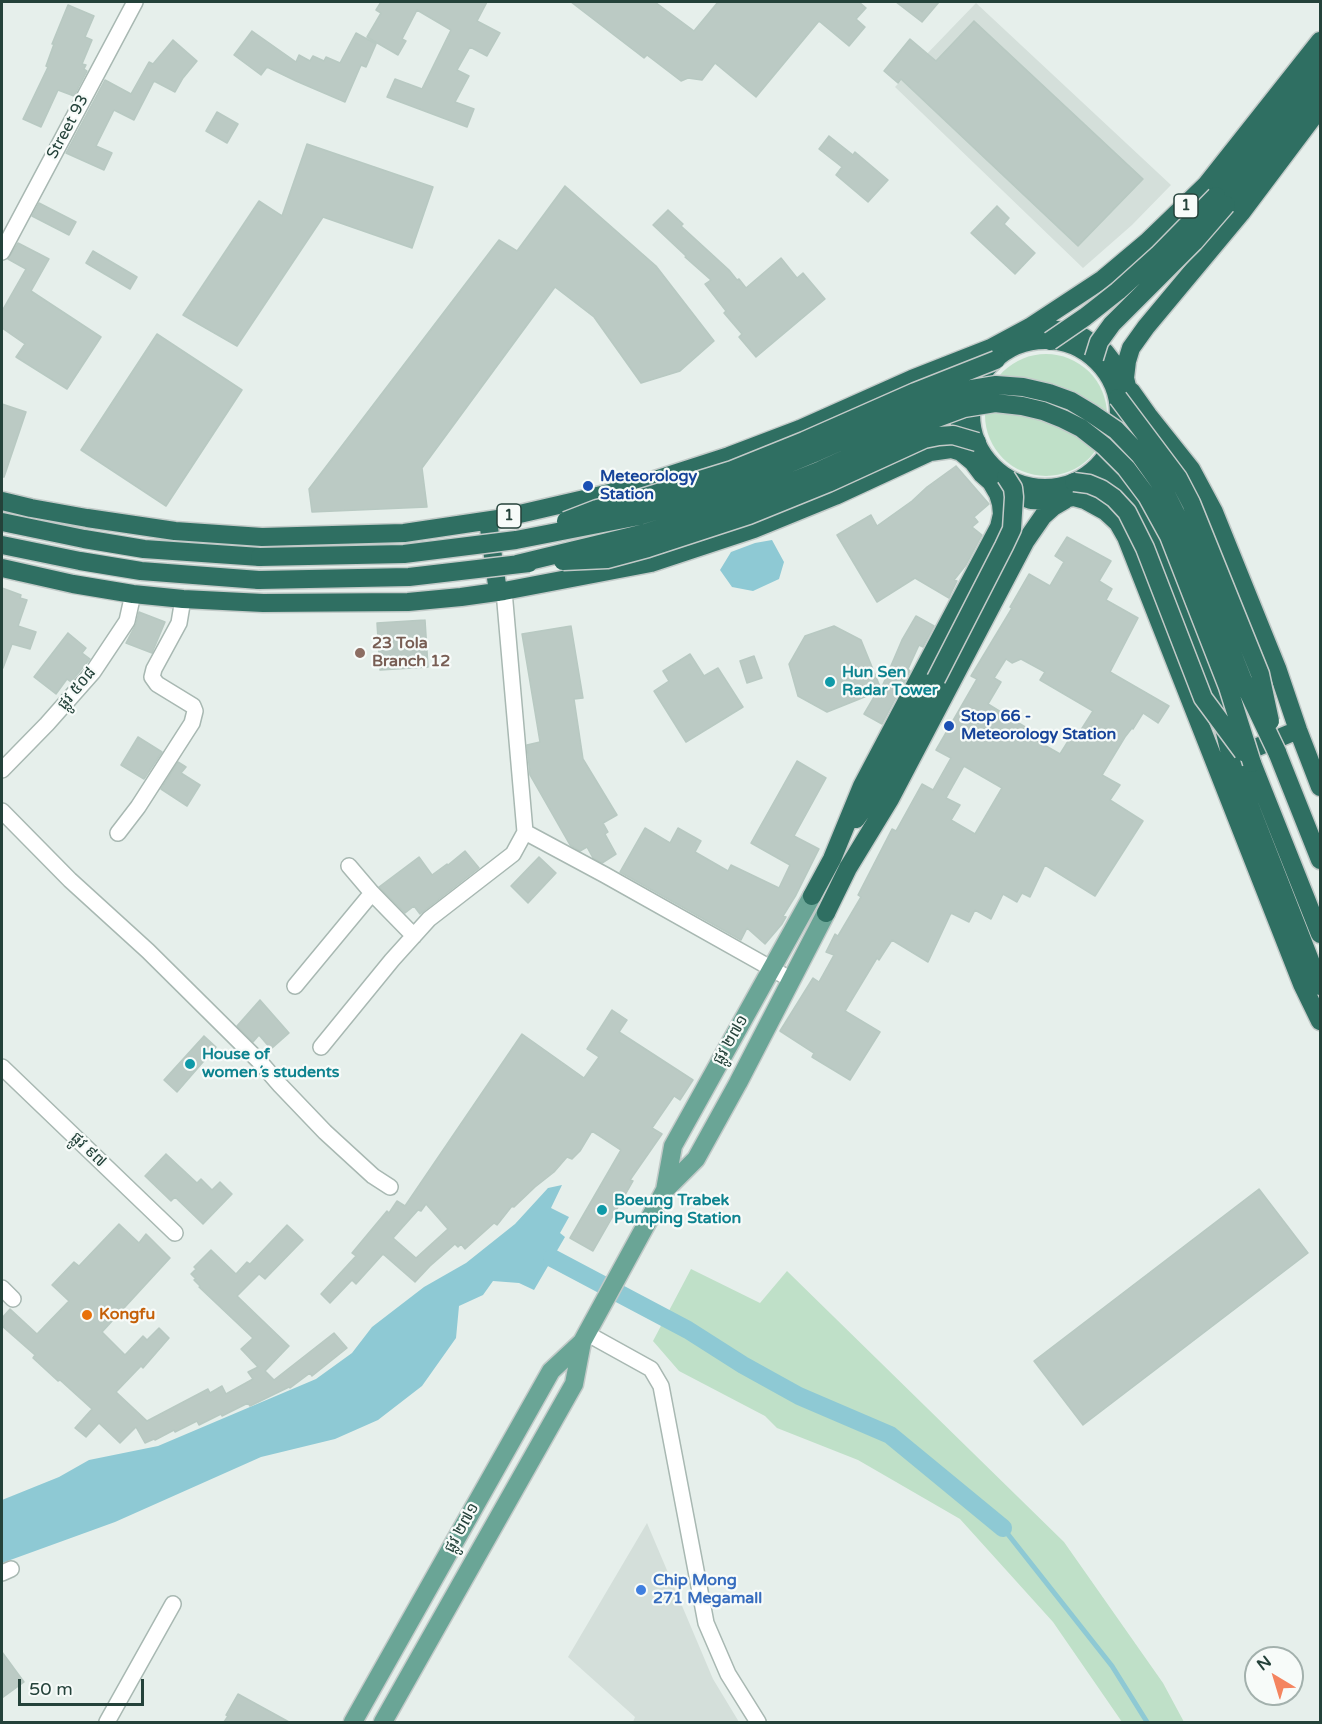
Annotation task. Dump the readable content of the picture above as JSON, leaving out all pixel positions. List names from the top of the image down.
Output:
{
  "streets": {
    "highway": ["1"],
    "main road": ["ផ្លូវ ២៧១"],
    "street": ["Street 93", "ផ្លូវ ៥០៨", "ផ្លូវ ៩៧"]
  },
  "places": [
    "Meteorology Station",
    "23 Tola Branch 12",
    "Hun Sen Radar Tower",
    "Stop 66 - Meteorology Station",
    "House of women´s students",
    "Boeung Trabek Pumping Station",
    "Kongfu",
    "Chip Mong 271 Megamall"
  ],
  "scale_bar": "50 m",
  "north": "top left"
}
